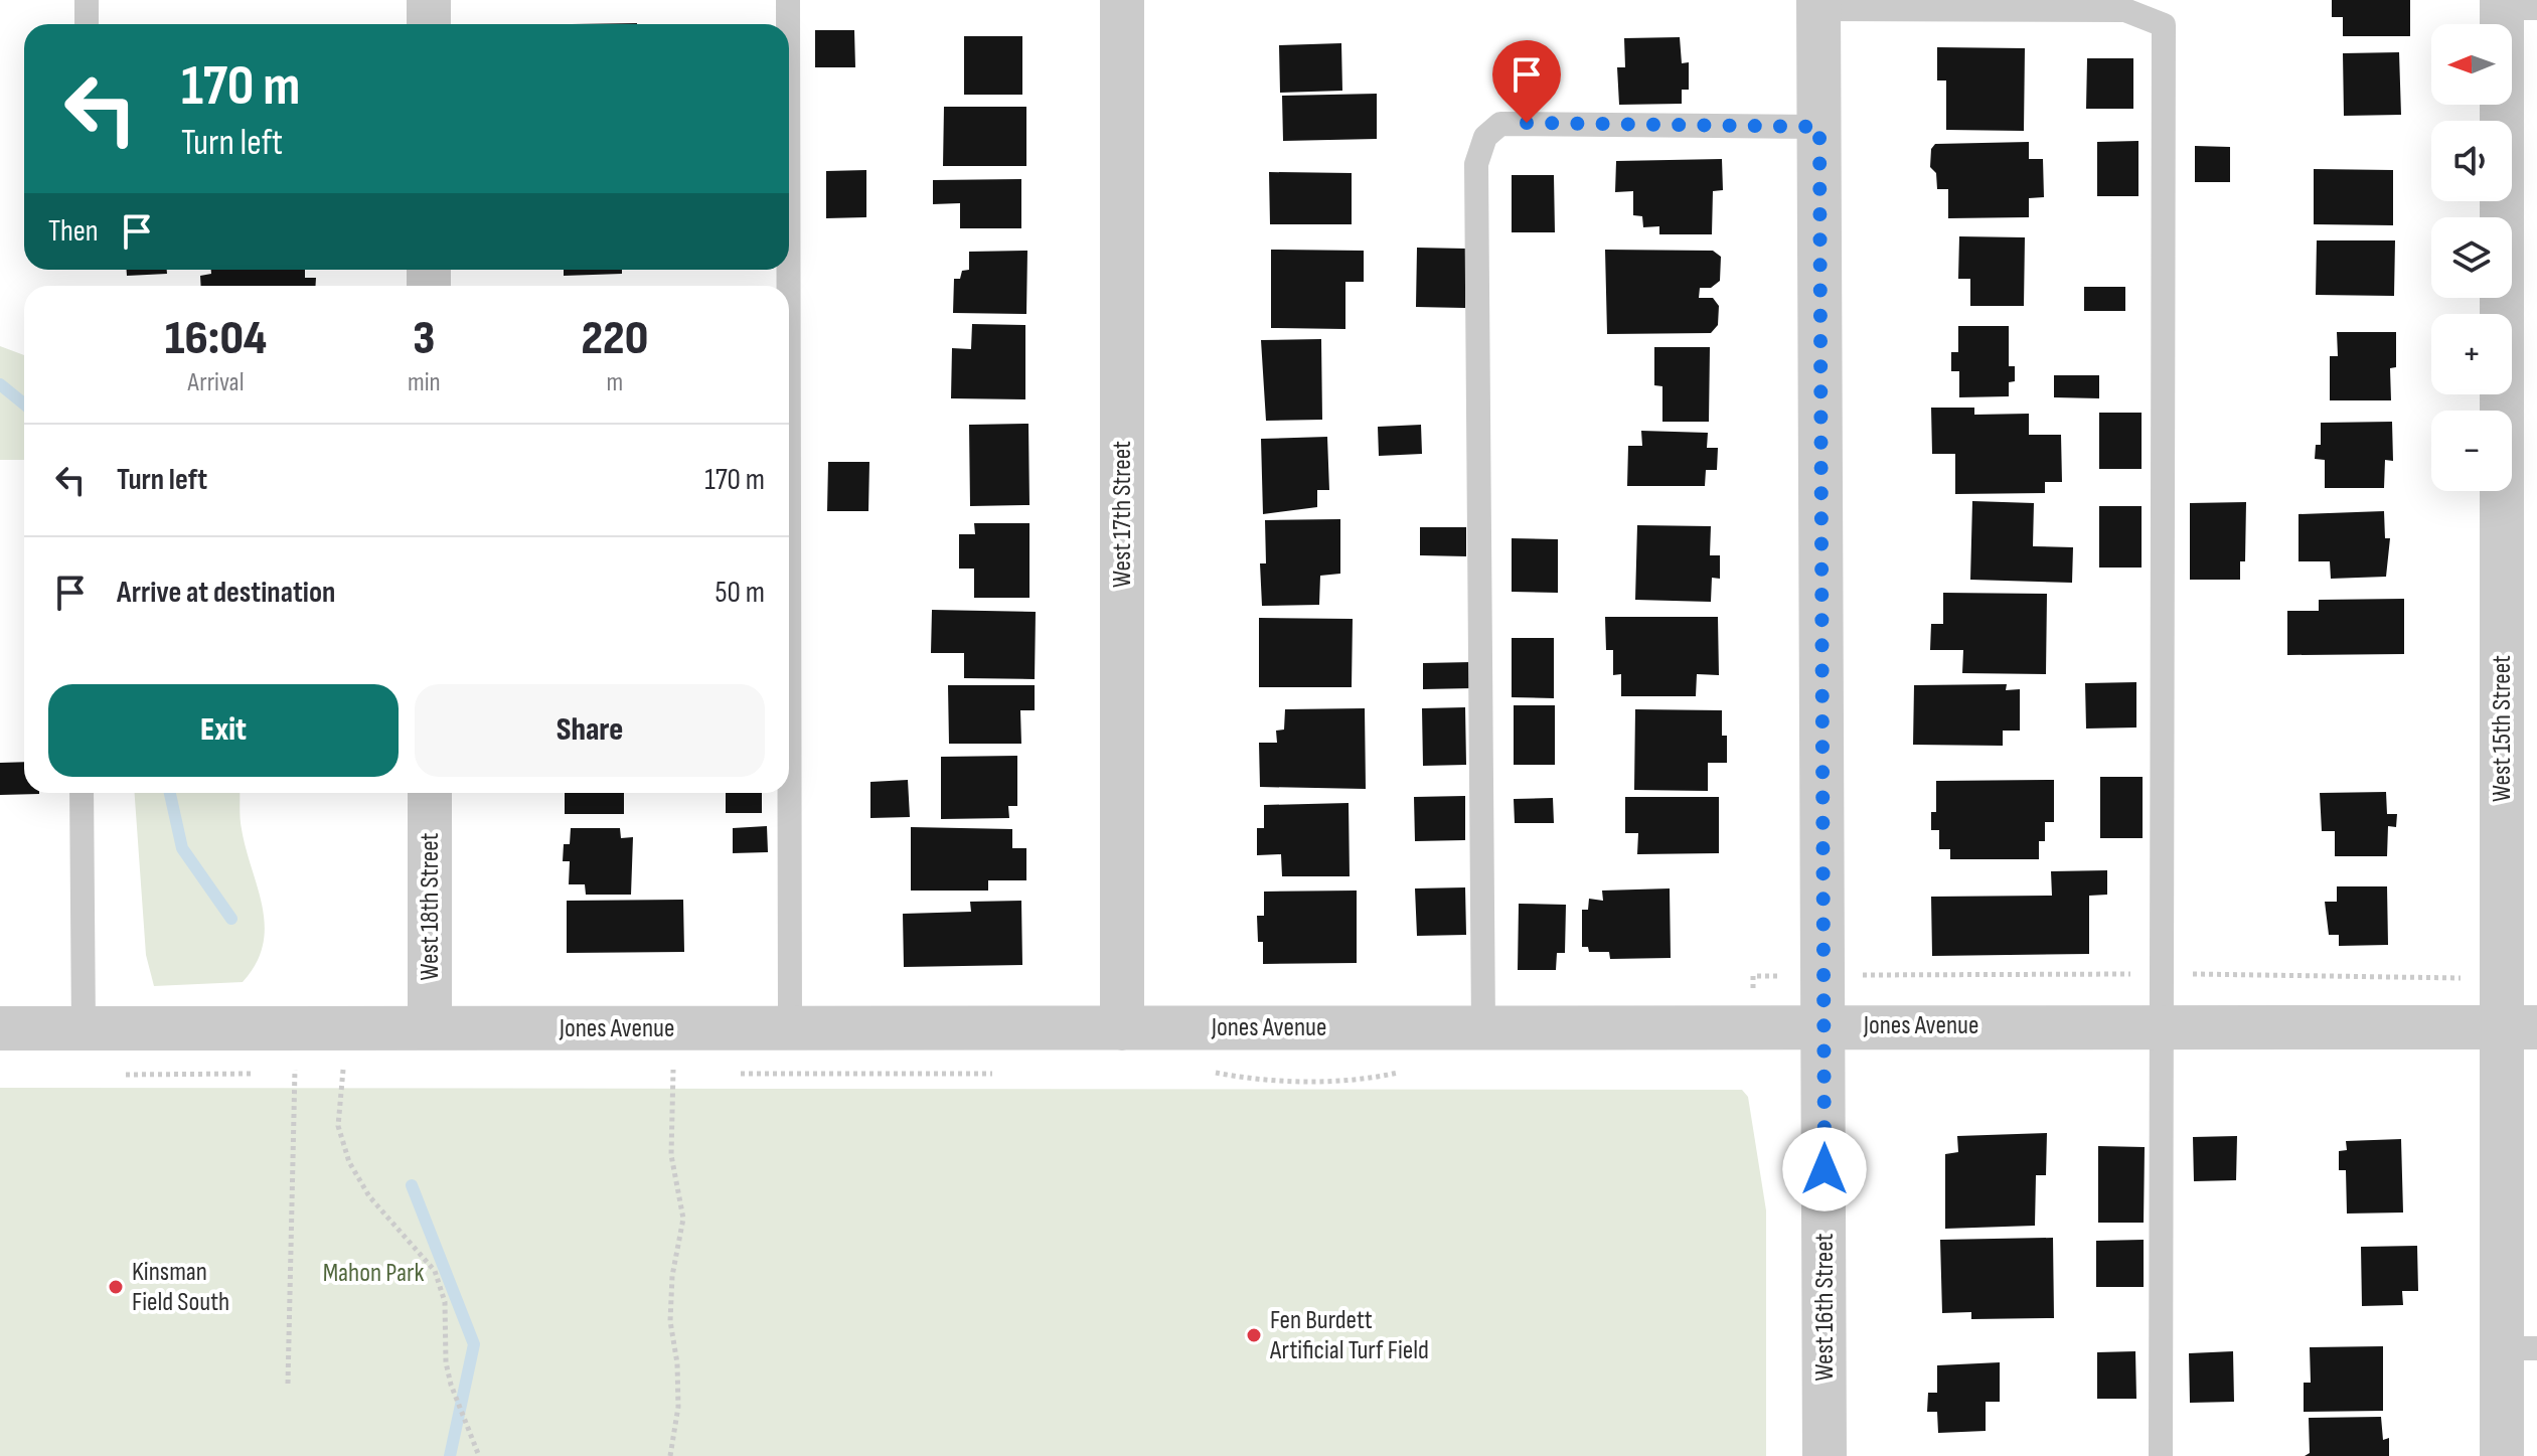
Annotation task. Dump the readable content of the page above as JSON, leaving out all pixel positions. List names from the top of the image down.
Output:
{
  "streets": {
    "street": [
      "West 17th Street",
      "West 15th Street",
      "West 18th Street",
      "Jones Avenue",
      "West 16th Street"
    ]
  },
  "crossings": [
    ["West 17th Street", "Jones Avenue"],
    ["West 15th Street", "Jones Avenue"],
    ["West 18th Street", "Jones Avenue"],
    ["Jones Avenue", "West 16th Street"]
  ],
  "parks": ["Mahon Park"],
  "places": ["Kinsman Field South", "Fen Burdett Artificial Turf Field"],
  "north": "left",
  "page": {
    "map_buttons": ["+", "−"],
    "turn": ["170 m", "Turn left"],
    "then": "Then",
    "eta": [
      "16:04",
      "Arrival",
      "3",
      "min",
      "220",
      "m"
    ],
    "list": [
      {
        "name": "Turn left",
        "value": "170 m"
      },
      {
        "name": "Arrive at destination",
        "value": "50 m"
      }
    ],
    "buttons": ["Exit", "Share"]
  }
}
